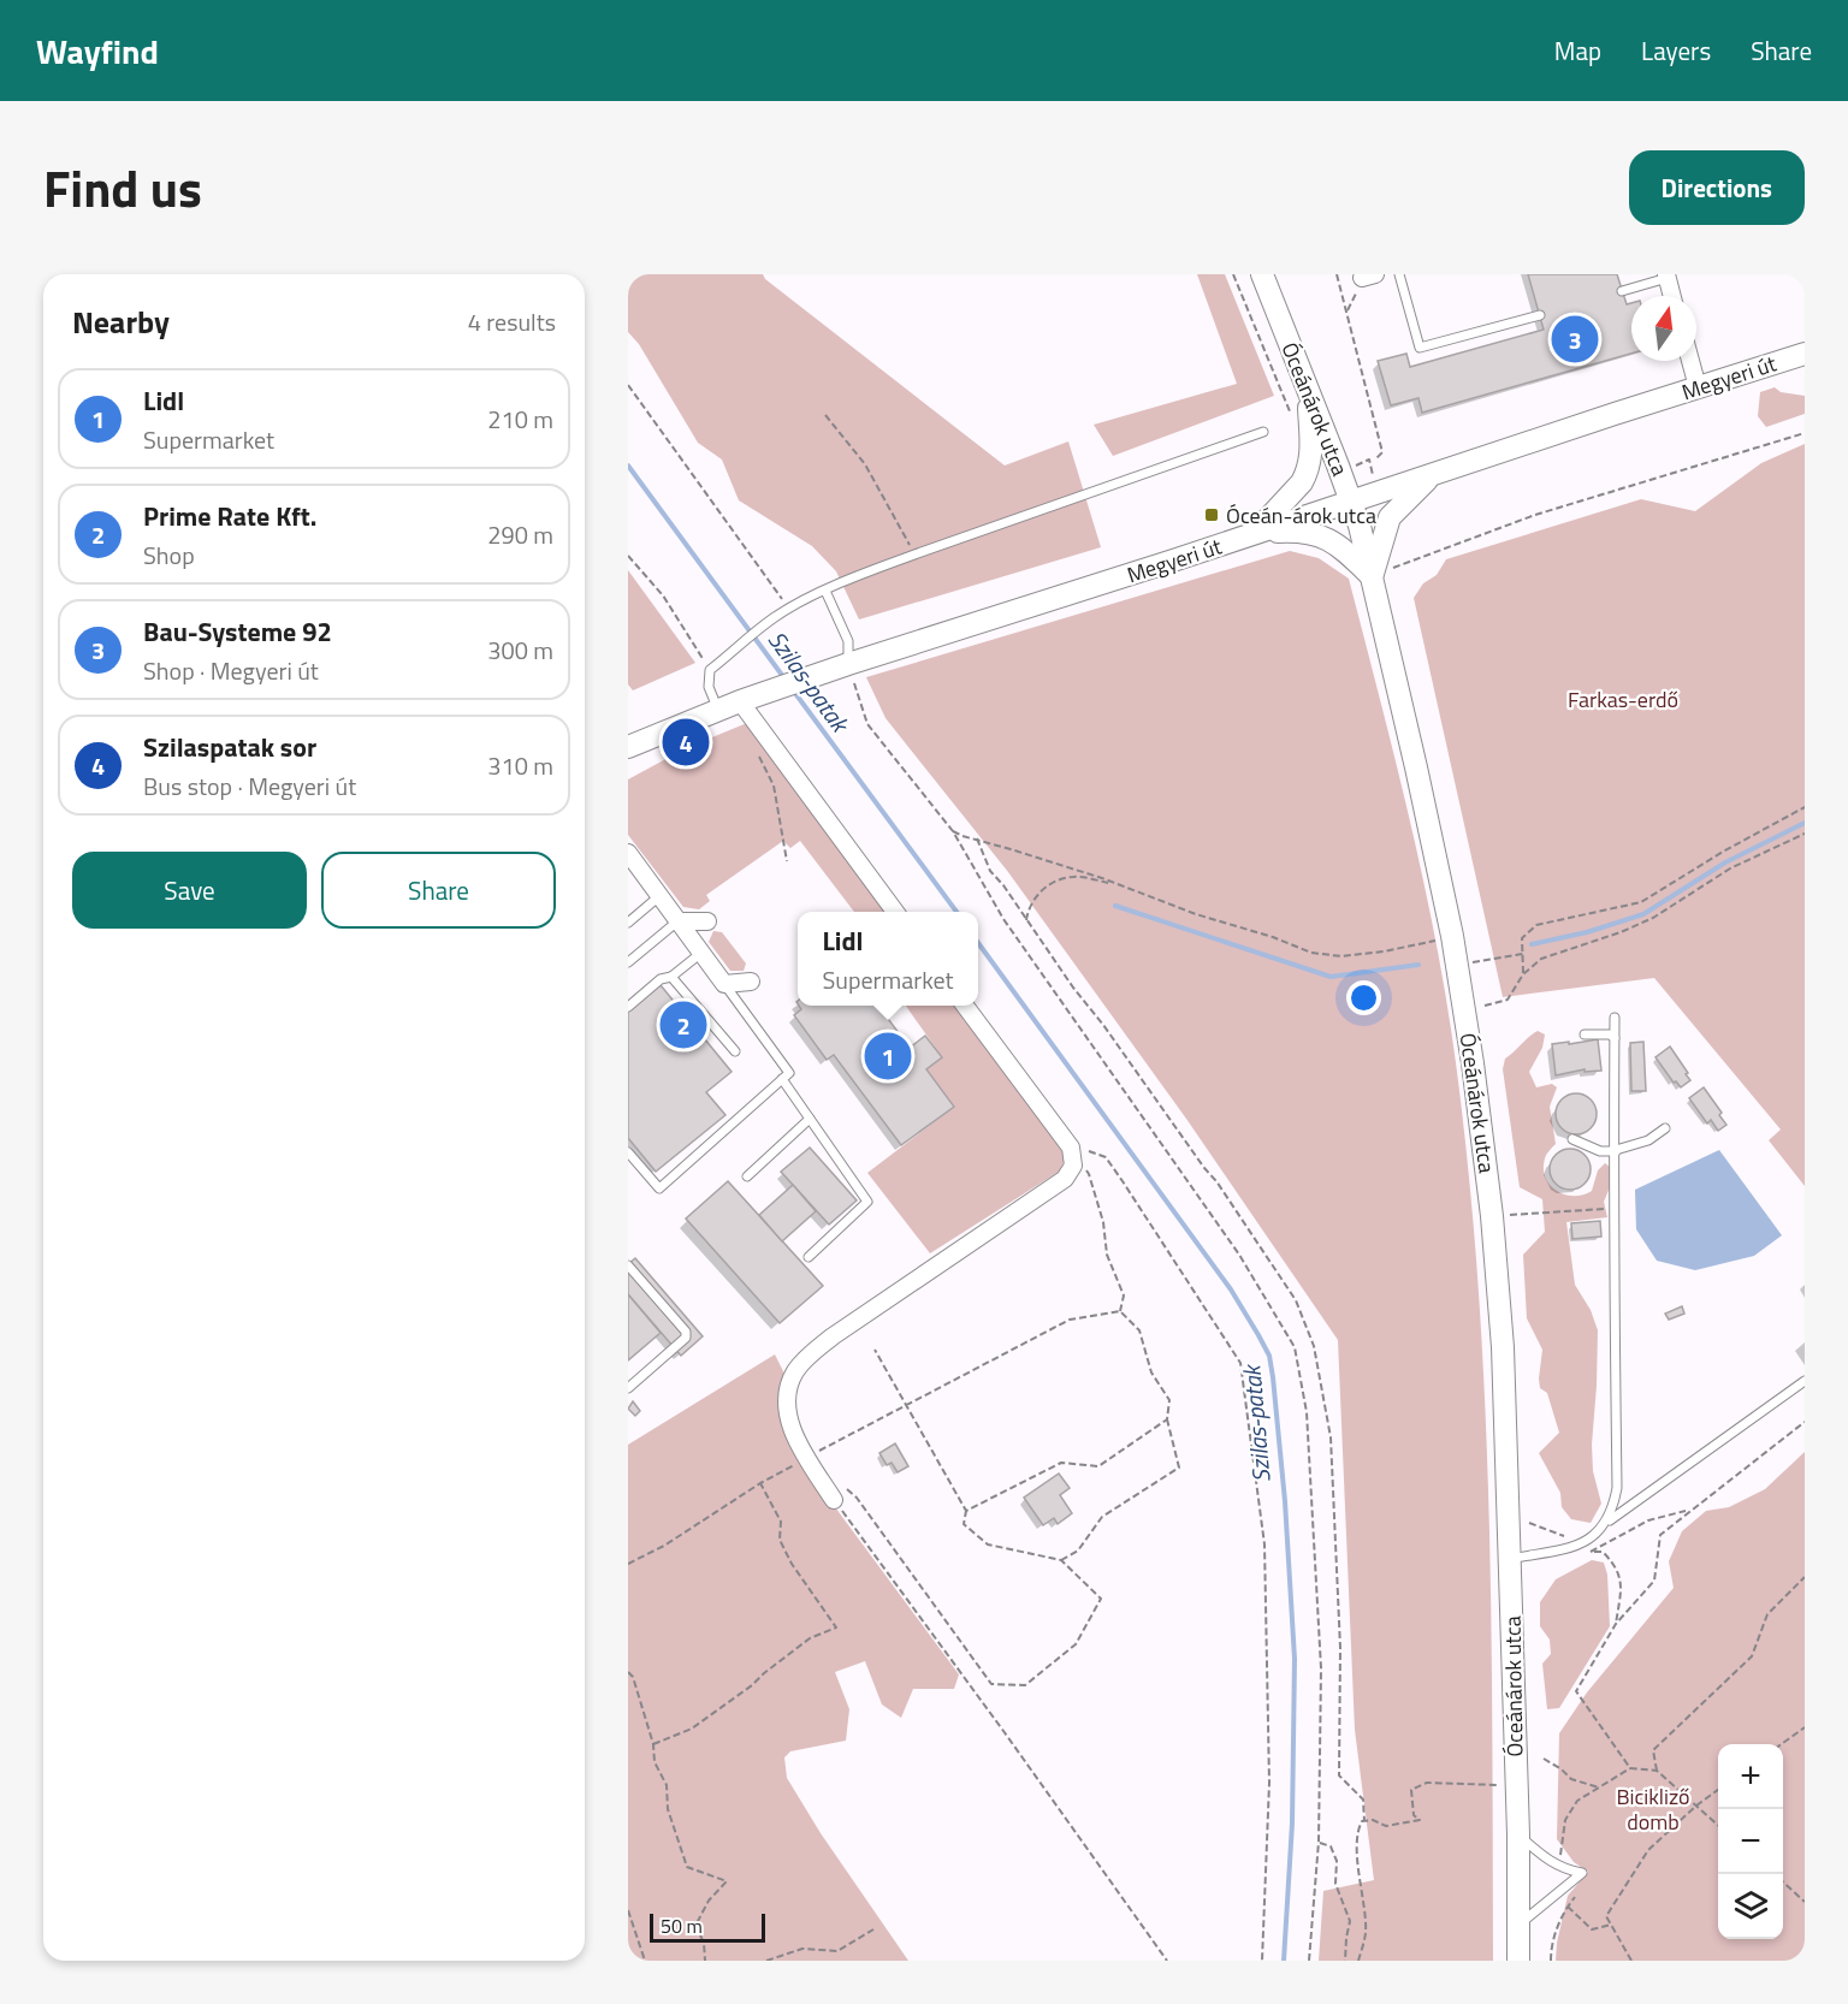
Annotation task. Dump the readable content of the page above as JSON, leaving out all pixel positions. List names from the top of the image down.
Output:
{
  "streets": {
    "street": ["Megyeri út", "Óceánárok utca"]
  },
  "crossings": [
    ["Megyeri út", "Óceánárok utca"]
  ],
  "water": ["Szilas-patak"],
  "parks": ["Farkas-erdő", "Bicikliző domb"],
  "places": {
    "transit": ["Óceán-árok utca"]
  },
  "scale_bar": "50 m",
  "north": "top",
  "page": {
    "header": "Wayfind",
    "nav": ["Map", "Layers", "Share"],
    "title": "Find us",
    "buttons": [
      "Directions",
      ["Save", "Share"]
    ],
    "heading": ["Nearby", "4 results"],
    "pins": [
      "3",
      "4",
      "2",
      "1"
    ],
    "list": [
      {
        "mark": "1",
        "name": "Lidl",
        "note": "Supermarket",
        "value": "210 m"
      },
      {
        "mark": "2",
        "name": "Prime Rate Kft.",
        "note": "Shop",
        "value": "290 m"
      },
      {
        "mark": "3",
        "name": "Bau-Systeme 92",
        "note": "Shop · Megyeri út",
        "value": "300 m"
      },
      {
        "mark": "4",
        "name": "Szilaspatak sor",
        "note": "Bus stop · Megyeri út",
        "value": "310 m"
      }
    ],
    "popup": ["Lidl", "Supermarket"],
    "map_buttons": ["+", "−"],
    "scale": "50 m"
  }
}
